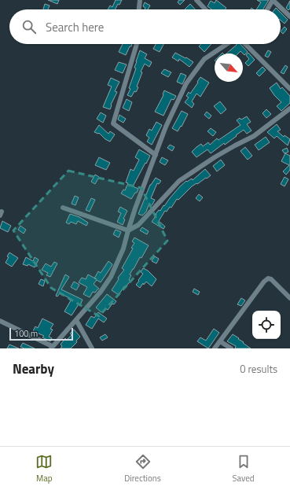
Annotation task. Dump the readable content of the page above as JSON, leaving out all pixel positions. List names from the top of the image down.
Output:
{
  "scale_bar": "100 m",
  "north": "bottom right",
  "page": {
    "search": "Search here",
    "scale": "100 m",
    "heading": ["Nearby", "0 results"],
    "nav": ["Map", "Directions", "Saved"]
  }
}
